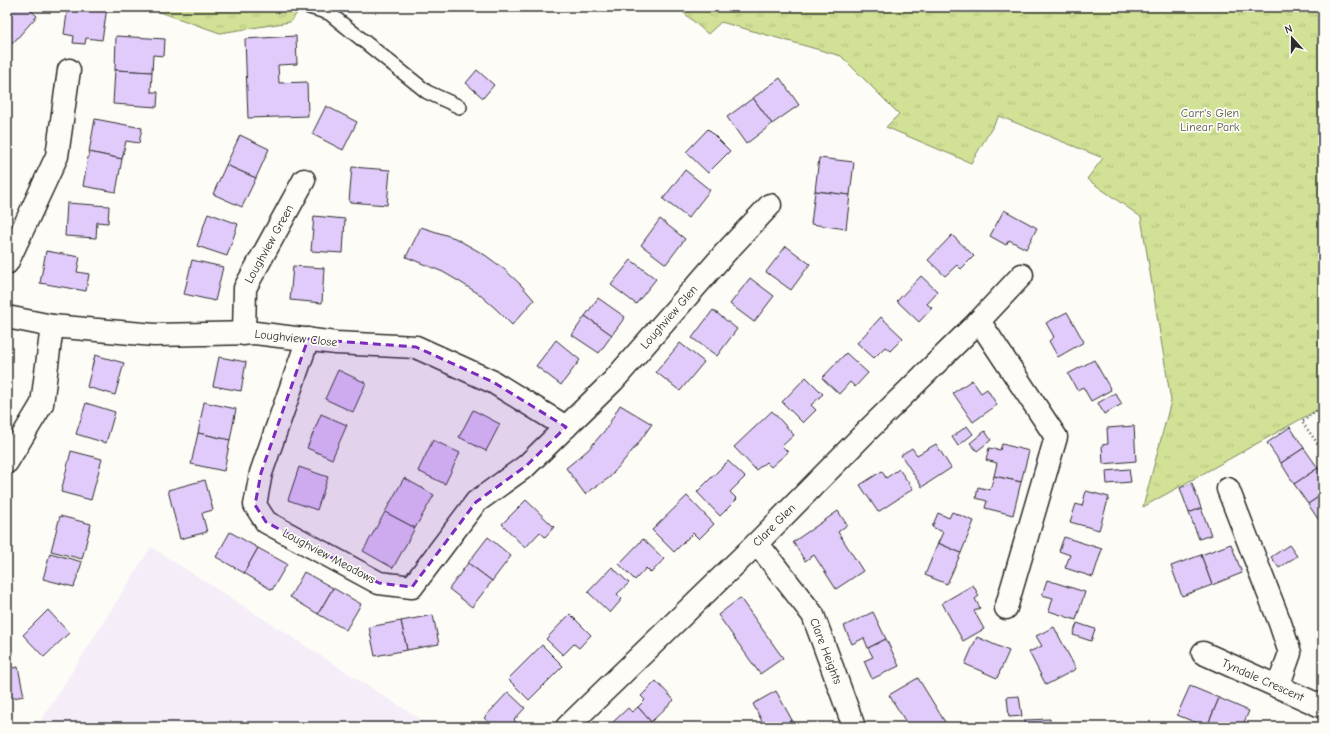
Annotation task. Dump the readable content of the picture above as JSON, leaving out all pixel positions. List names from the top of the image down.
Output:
{
  "streets": {
    "street": [
      "Loughview Green",
      "Loughview Glen",
      "Loughview Close",
      "Clare Glen",
      "Loughview Meadows",
      "Clare Heights",
      "Tyndale Crescent"
    ]
  },
  "crossings": [
    ["Loughview Green", "Loughview Close"],
    ["Loughview Glen", "Loughview Close"],
    ["Loughview Glen", "Loughview Meadows"],
    ["Loughview Close", "Loughview Meadows"],
    ["Clare Glen", "Clare Heights"]
  ],
  "parks": ["Carr's Glen Linear Park"],
  "north": "top"
}
